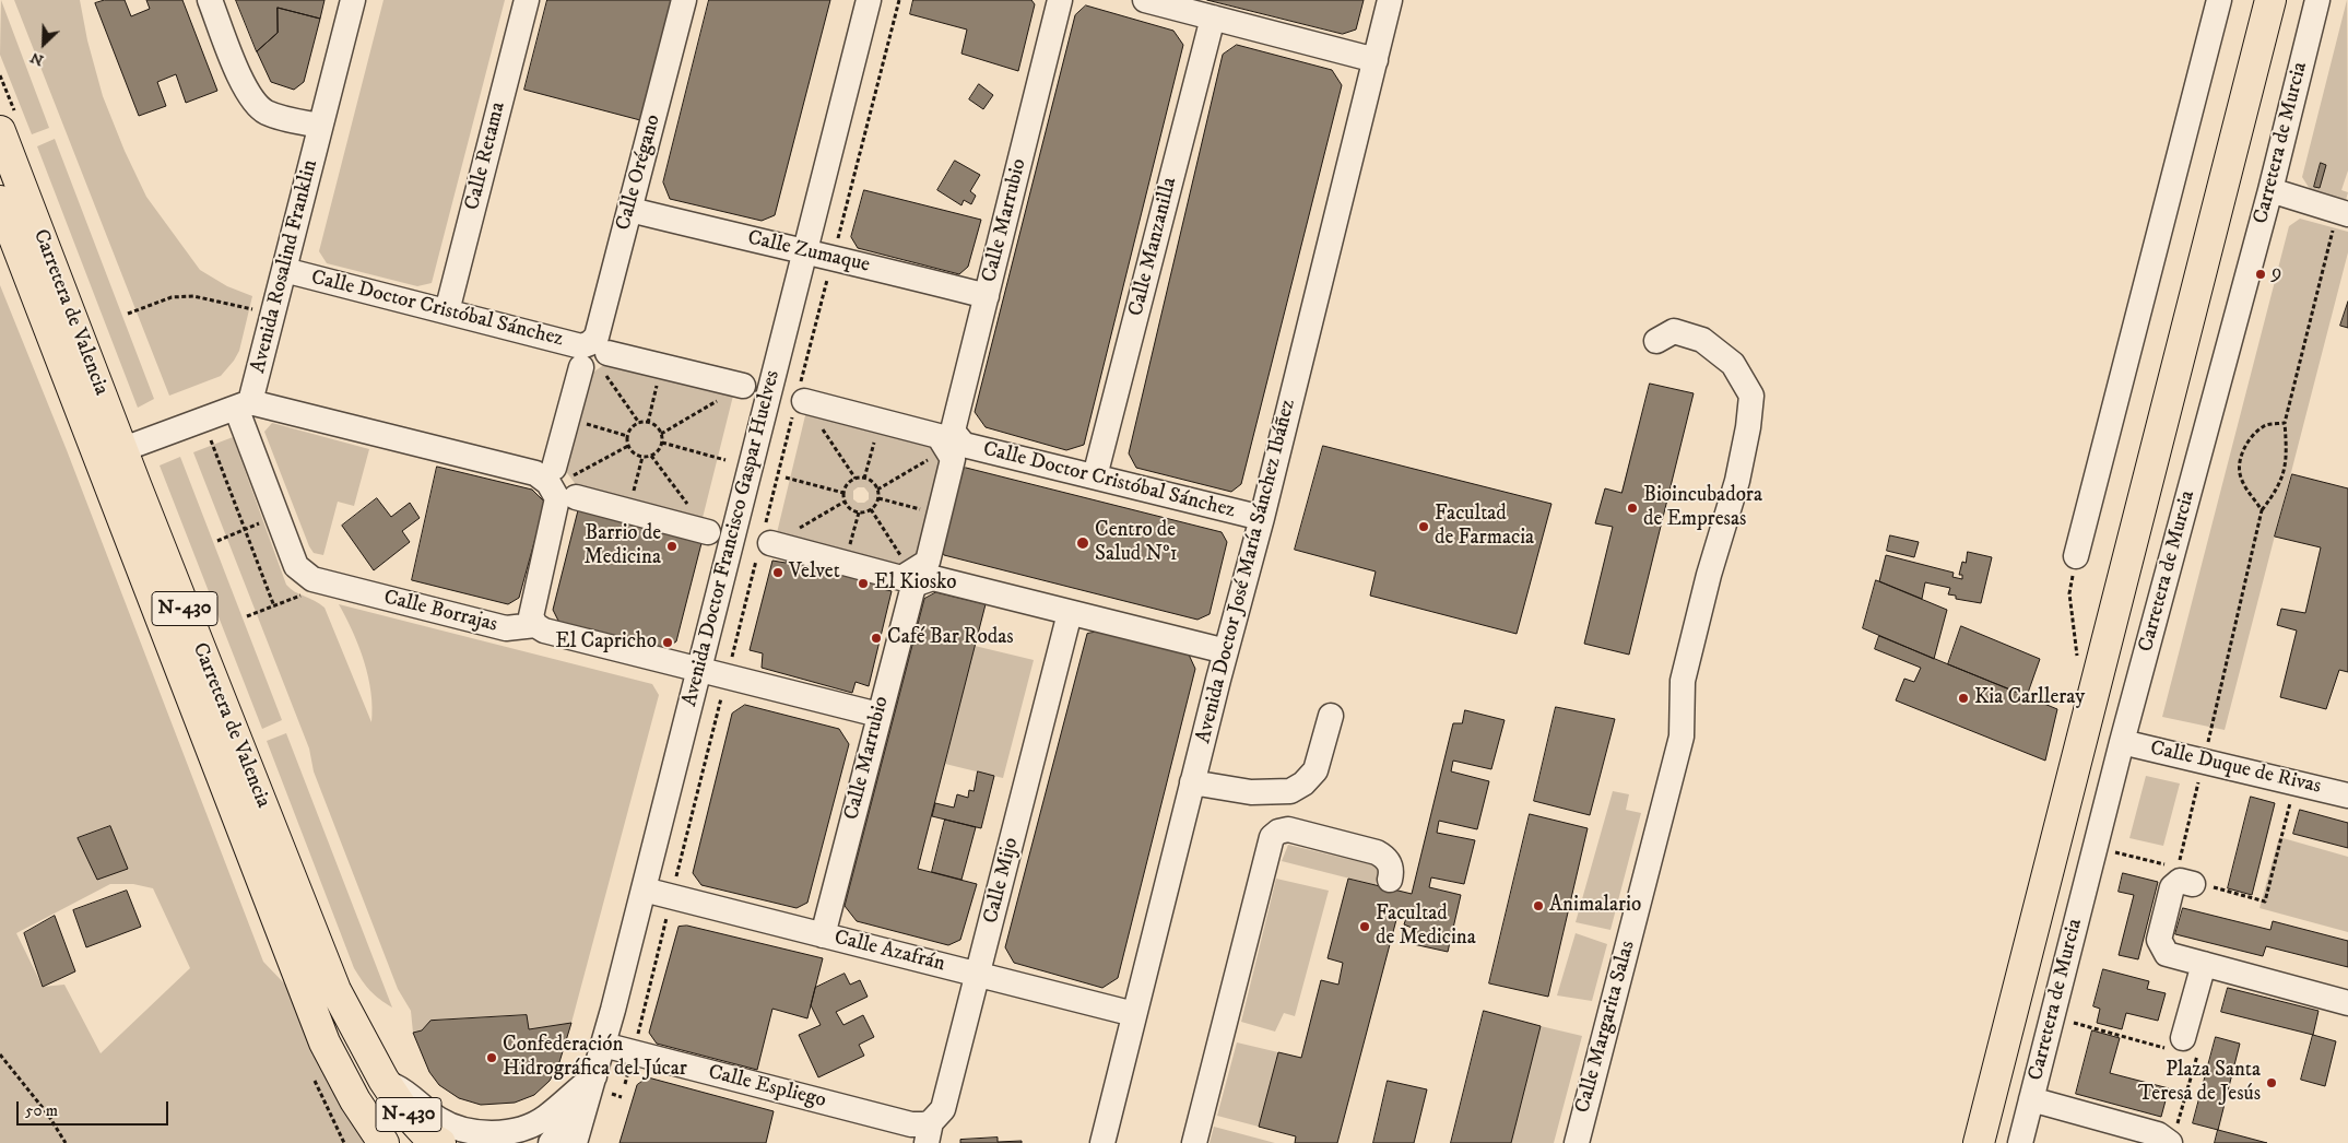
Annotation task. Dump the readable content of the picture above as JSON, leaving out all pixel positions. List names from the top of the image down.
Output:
{
  "streets": {
    "main road": ["Carretera de Murcia", "Carretera de Valencia", "N-430"],
    "street": [
      "Calle Retama",
      "Calle Orégano",
      "Calle Marrubio",
      "Calle Manzanilla",
      "Calle Zumaque",
      "Avenida Rosalind Franklin",
      "Calle Doctor Cristóbal Sánchez",
      "Avenida Doctor Francisco Gaspar Huelves",
      "Avenida Doctor José María Sánchez Ibáñez",
      "Calle Borrajas",
      "Calle Duque de Rivas",
      "Calle Mijo",
      "Calle Azafrán",
      "Calle Margarita Salas",
      "Calle Espliego"
    ]
  },
  "crossings": [
    ["Carretera de Murcia", "Calle Duque de Rivas"],
    ["Calle Retama", "Calle Doctor Cristóbal Sánchez"],
    ["Calle Orégano", "Calle Zumaque"],
    ["Calle Orégano", "Calle Doctor Cristóbal Sánchez"],
    ["Calle Marrubio", "Calle Zumaque"],
    ["Calle Marrubio", "Calle Doctor Cristóbal Sánchez"],
    ["Calle Marrubio", "Calle Borrajas"],
    ["Calle Marrubio", "Calle Azafrán"],
    ["Calle Manzanilla", "Calle Doctor Cristóbal Sánchez"],
    ["Calle Zumaque", "Avenida Doctor Francisco Gaspar Huelves"],
    ["Avenida Rosalind Franklin", "Calle Doctor Cristóbal Sánchez"],
    ["Calle Doctor Cristóbal Sánchez", "Avenida Doctor José María Sánchez Ibáñez"],
    ["Avenida Doctor Francisco Gaspar Huelves", "Calle Borrajas"],
    ["Avenida Doctor Francisco Gaspar Huelves", "Calle Azafrán"],
    ["Avenida Doctor Francisco Gaspar Huelves", "Calle Espliego"],
    ["Avenida Doctor José María Sánchez Ibáñez", "Calle Azafrán"],
    ["Calle Mijo", "Calle Azafrán"],
    ["Calle Mijo", "Calle Espliego"]
  ],
  "places": [
    "9",
    "Bioincubadora de Empresas",
    "Facultad de Farmacia",
    "Centro de Salud Nº1",
    "Barrio de Medicina",
    "Velvet",
    "El Kiosko",
    "Café Bar Rodas",
    "El Capricho",
    "Kia Carlleray",
    "Animalario",
    "Facultad de Medicina",
    "Confederación Hidrográfica del Júcar",
    "Plaza Santa Teresa de Jesús"
  ],
  "scale_bar": "50 m",
  "north": "bottom left"
}
